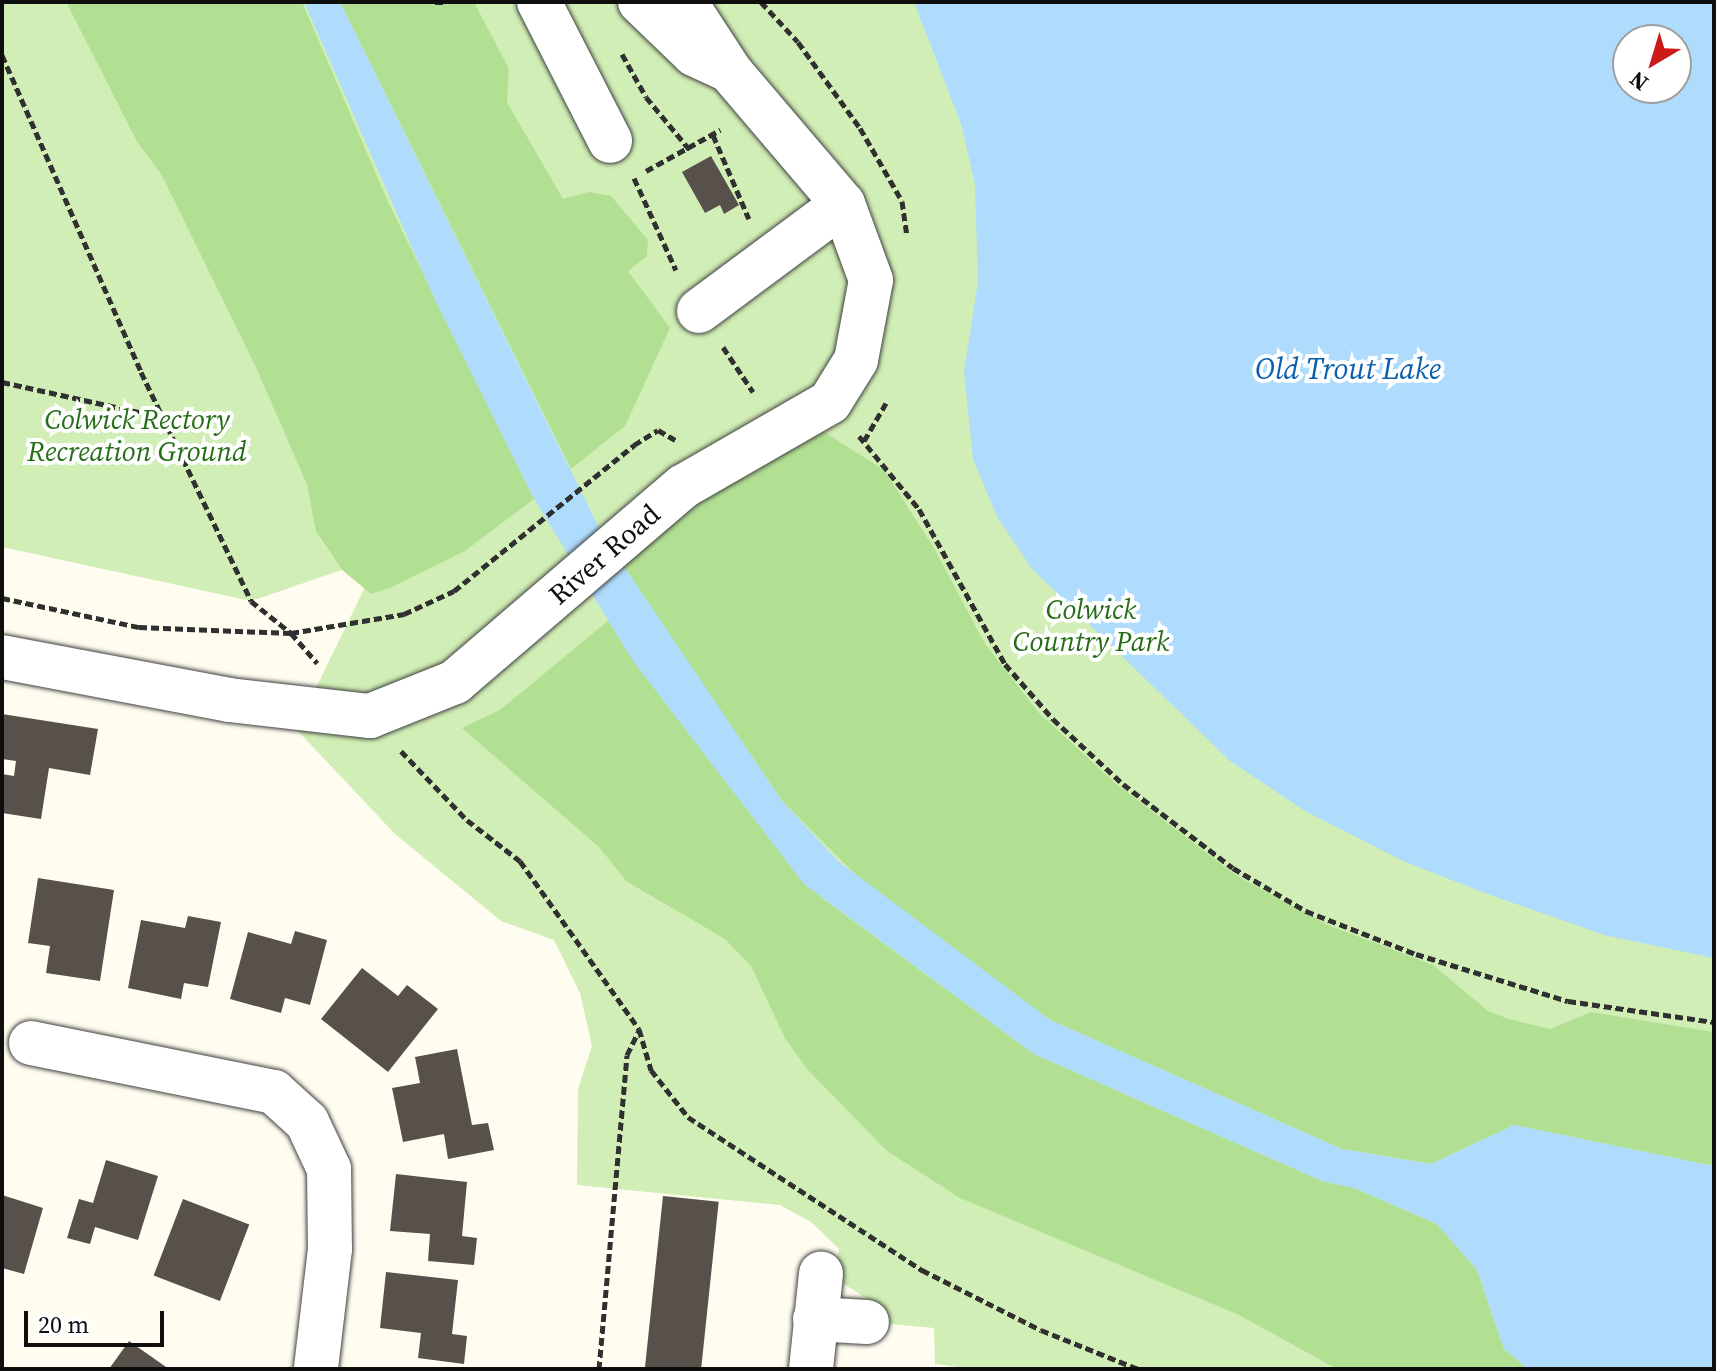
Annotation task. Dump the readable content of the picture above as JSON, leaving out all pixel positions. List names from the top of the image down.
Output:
{
  "streets": {
    "street": ["River Road"]
  },
  "water": ["Old Trout Lake"],
  "parks": ["Colwick Rectory Recreation Ground", "Colwick Country Park"],
  "scale_bar": "20 m",
  "north": "bottom left"
}
